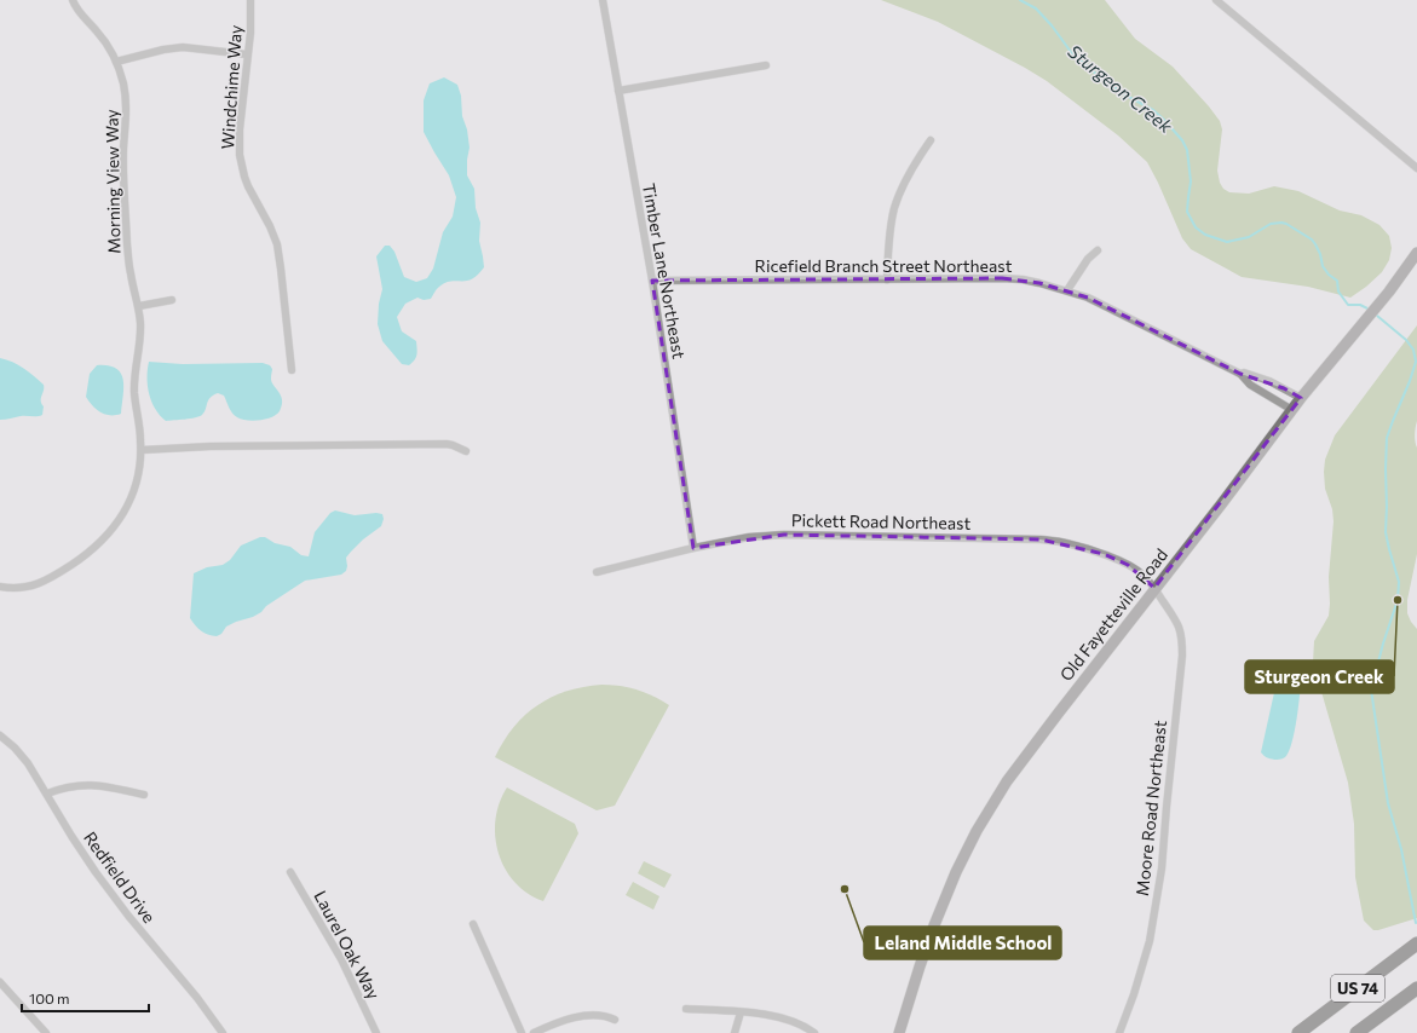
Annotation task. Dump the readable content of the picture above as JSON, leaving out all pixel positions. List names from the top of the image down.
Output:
{
  "streets": {
    "highway": ["US 74"],
    "street": [
      "Windchime Way",
      "Morning View Way",
      "Ricefield Branch Street Northeast",
      "Timber Lane Northeast",
      "Pickett Road Northeast",
      "Old Fayetteville Road",
      "Moore Road Northeast",
      "Redfield Drive",
      "Laurel Oak Way"
    ]
  },
  "crossings": [
    ["Ricefield Branch Street Northeast", "Timber Lane Northeast"],
    ["Ricefield Branch Street Northeast", "Old Fayetteville Road"],
    ["Timber Lane Northeast", "Pickett Road Northeast"],
    ["Pickett Road Northeast", "Old Fayetteville Road"],
    ["Pickett Road Northeast", "Moore Road Northeast"],
    ["Old Fayetteville Road", "Moore Road Northeast"]
  ],
  "water": ["Sturgeon Creek"],
  "places": ["Sturgeon Creek", "Leland Middle School"],
  "scale_bar": "100 m"
}
